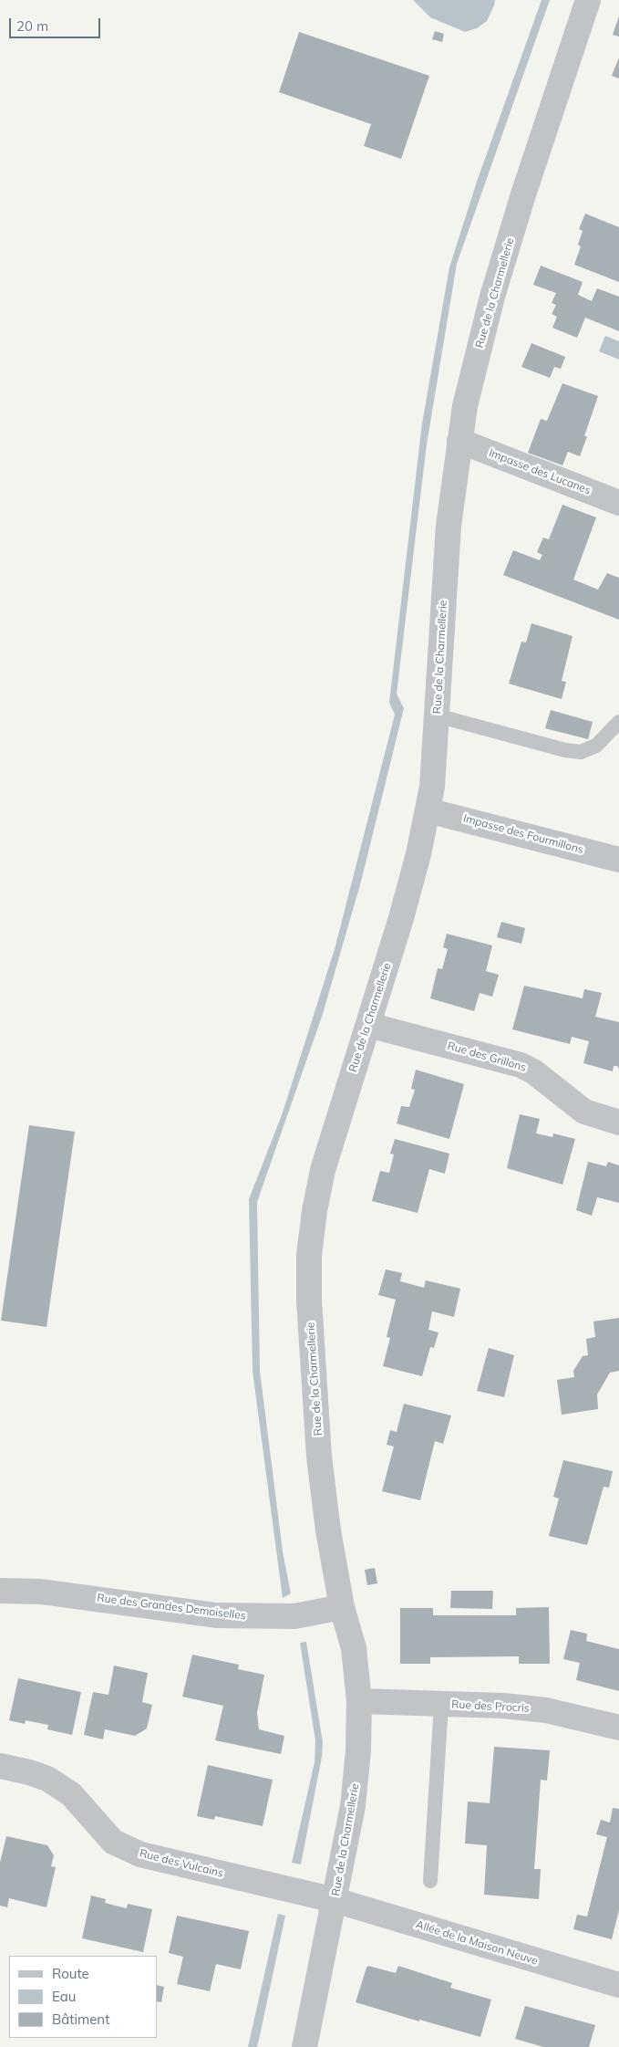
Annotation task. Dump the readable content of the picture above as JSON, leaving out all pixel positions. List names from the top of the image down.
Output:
{
  "streets": {
    "street": [
      "Rue de la Charmellerie",
      "Impasse des Lucanes",
      "Impasse des Fourmillons",
      "Rue des Grillons",
      "Rue des Grandes Demoiselles",
      "Rue des Procris",
      "Rue des Vulcains",
      "Allée de la Maison Neuve"
    ]
  },
  "crossings": [
    ["Rue de la Charmellerie", "Impasse des Lucanes"],
    ["Rue de la Charmellerie", "Impasse des Fourmillons"],
    ["Rue de la Charmellerie", "Rue des Grillons"],
    ["Rue de la Charmellerie", "Rue des Grandes Demoiselles"],
    ["Rue de la Charmellerie", "Rue des Procris"],
    ["Rue de la Charmellerie", "Rue des Vulcains"],
    ["Rue de la Charmellerie", "Allée de la Maison Neuve"],
    ["Rue des Vulcains", "Allée de la Maison Neuve"]
  ],
  "legend": ["Route", "Eau", "Bâtiment"],
  "scale_bar": "20 m"
}
